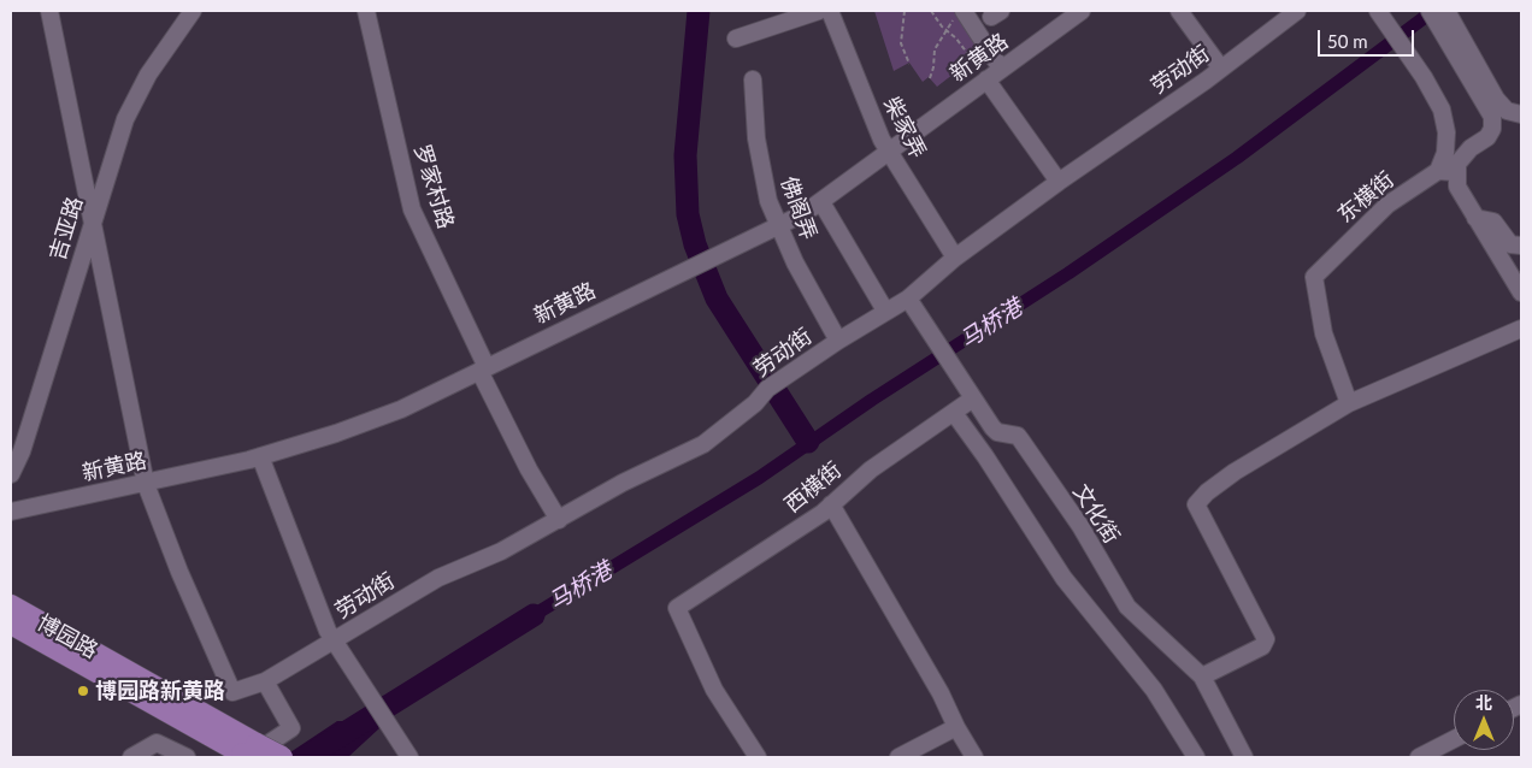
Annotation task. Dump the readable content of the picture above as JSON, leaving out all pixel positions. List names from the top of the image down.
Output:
{
  "streets": {
    "main road": ["博园路"],
    "street": [
      "新黄路",
      "劳动街",
      "柴家弄",
      "罗家村路",
      "东横街",
      "佛阁弄",
      "吉亚路",
      "西横街",
      "文化街"
    ]
  },
  "crossings": [
    ["新黄路", "劳动街"],
    ["新黄路", "柴家弄"],
    ["新黄路", "罗家村路"],
    ["新黄路", "佛阁弄"],
    ["劳动街", "柴家弄"],
    ["劳动街", "罗家村路"],
    ["劳动街", "佛阁弄"],
    ["劳动街", "文化街"],
    ["西横街", "文化街"]
  ],
  "water": ["马桥港"],
  "places": ["博园路新黄路"],
  "scale_bar": "50 m",
  "north": "top"
}
